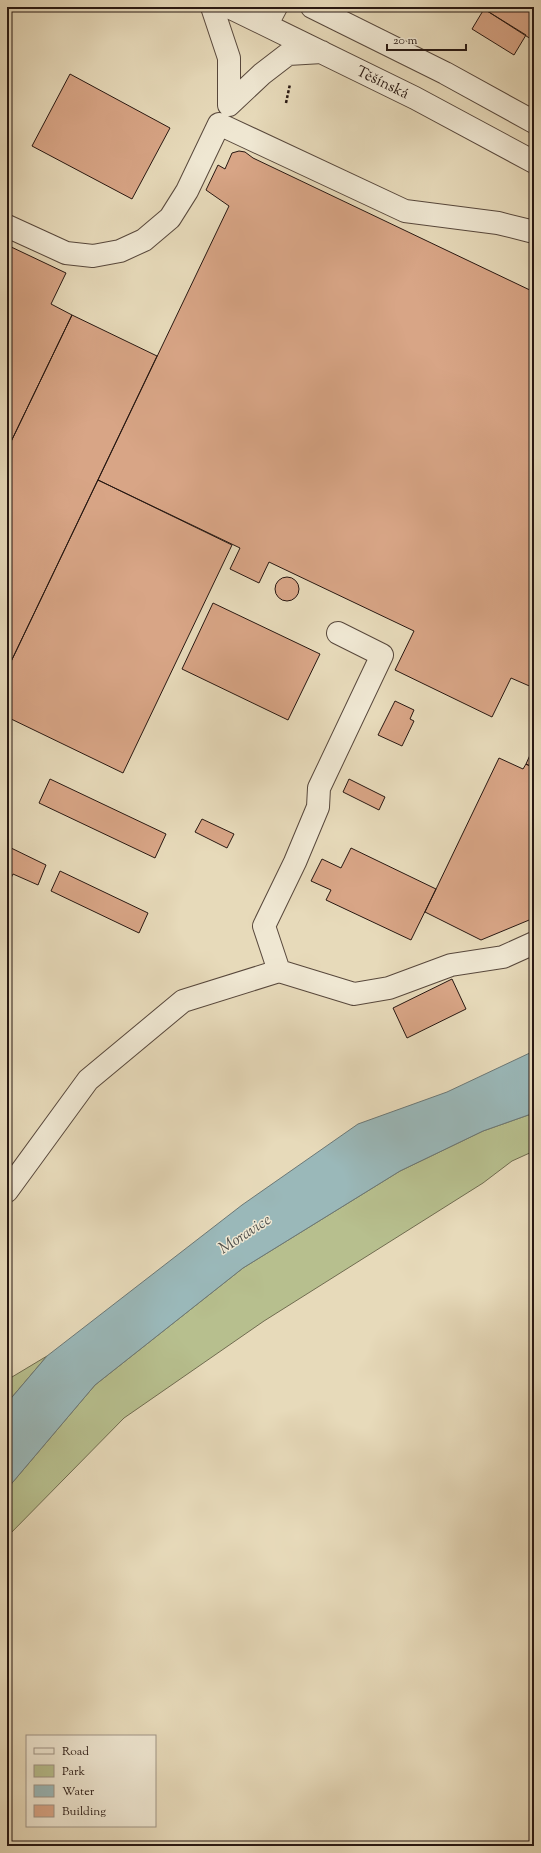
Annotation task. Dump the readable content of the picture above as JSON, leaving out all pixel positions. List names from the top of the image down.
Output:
{
  "streets": {
    "street": ["Těšínská"]
  },
  "water": ["Moravice"],
  "legend": [
    "Road",
    "Park",
    "Water",
    "Building"
  ],
  "scale_bar": "20 m"
}
